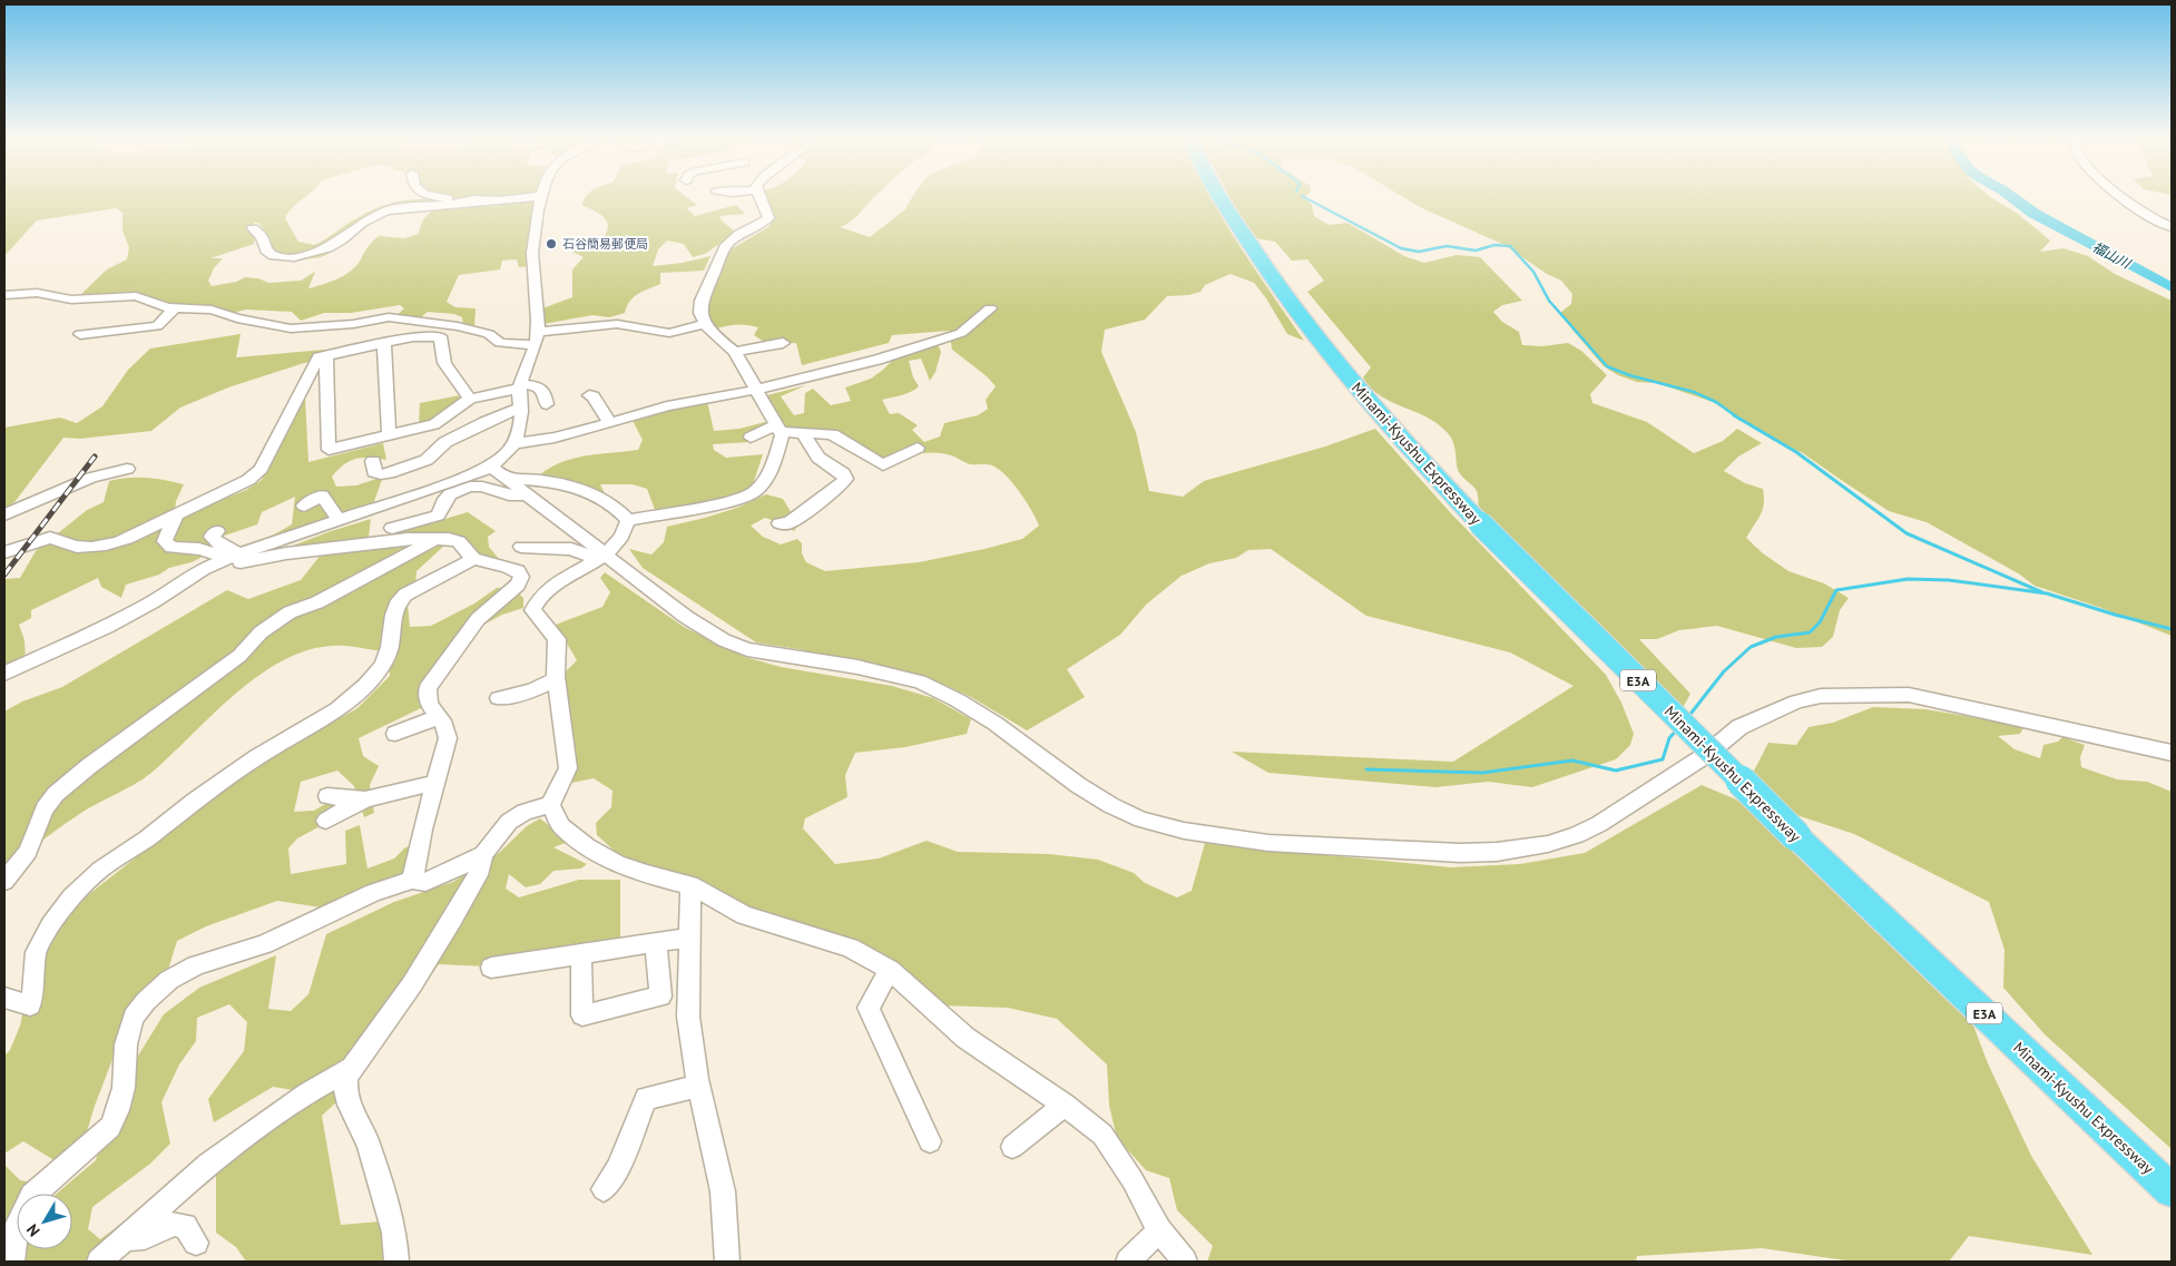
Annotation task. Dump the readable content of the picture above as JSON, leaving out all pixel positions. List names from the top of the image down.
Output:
{
  "streets": {
    "highway": ["Minami-Kyushu Expressway", "E3A"]
  },
  "water": ["福山川"],
  "places": ["石谷簡易郵便局"],
  "north": "bottom left"
}
